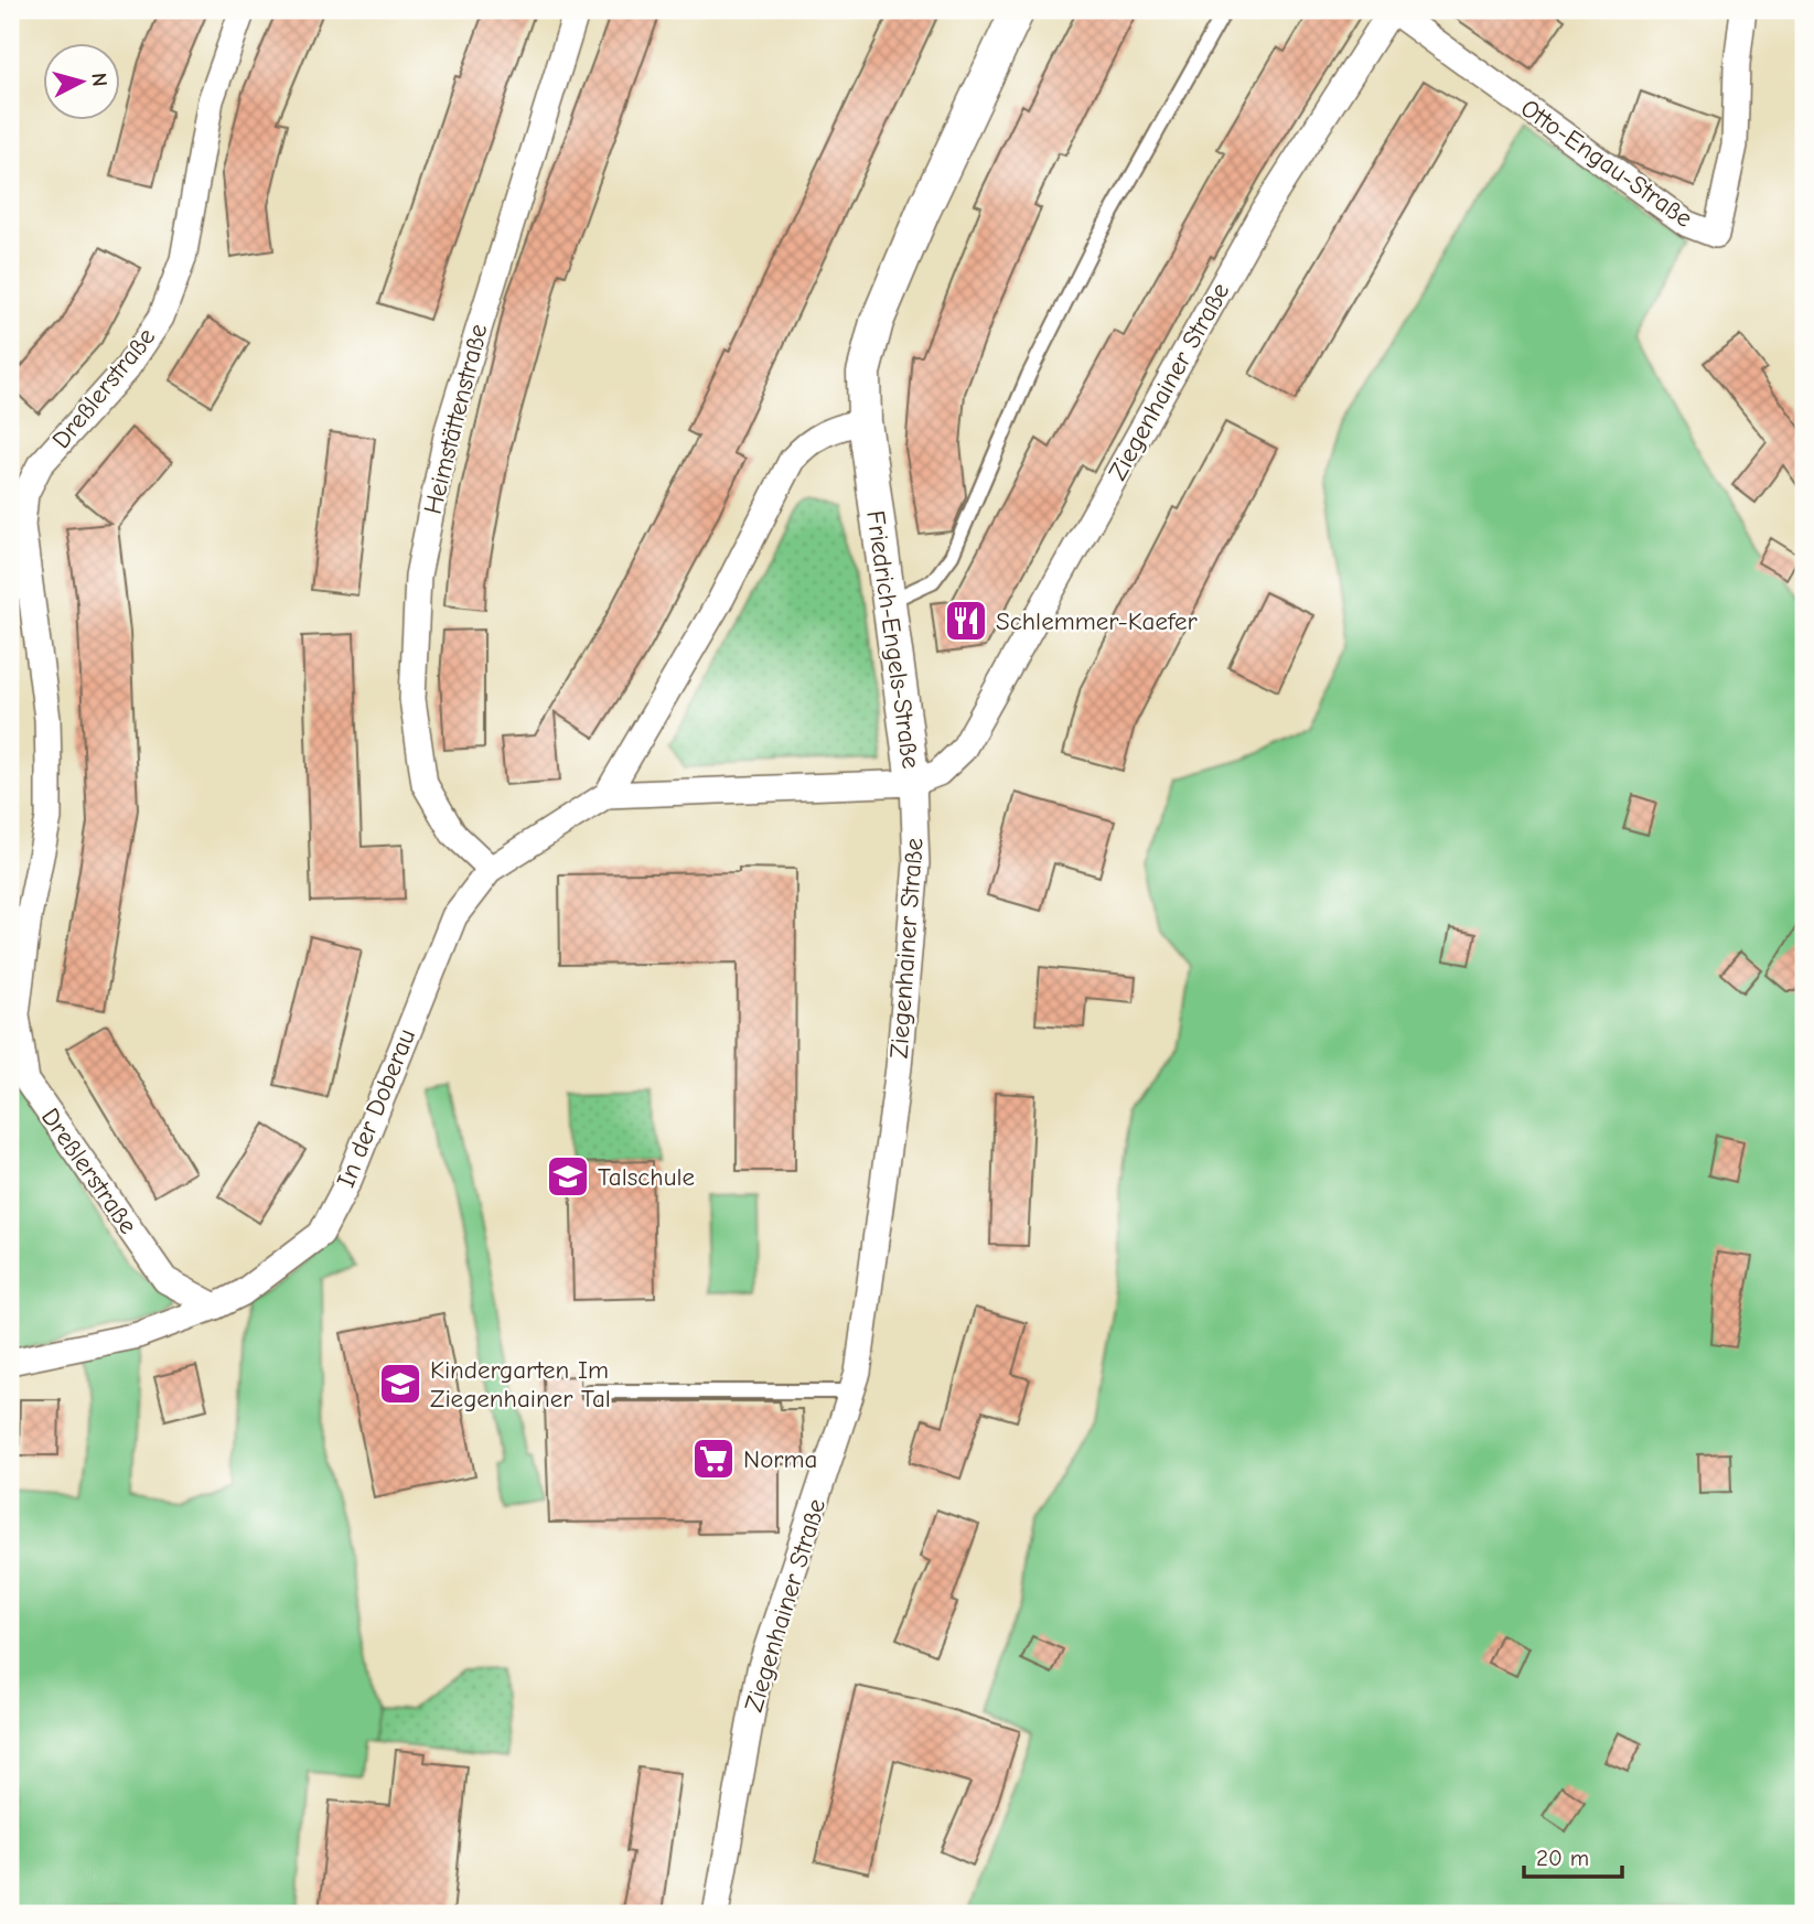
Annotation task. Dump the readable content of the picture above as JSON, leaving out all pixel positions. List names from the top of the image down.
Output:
{
  "streets": {
    "street": [
      "Otto-Engau-Straße",
      "Ziegenhainer Straße",
      "Dreßlerstraße",
      "Heimstättenstraße",
      "Friedrich-Engels-Straße",
      "In der Doberau"
    ]
  },
  "crossings": [
    ["Otto-Engau-Straße", "Ziegenhainer Straße"],
    ["Ziegenhainer Straße", "Friedrich-Engels-Straße"],
    ["Dreßlerstraße", "In der Doberau"],
    ["Heimstättenstraße", "In der Doberau"]
  ],
  "places": {
    "restaurant": ["Schlemmer-Kaefer"],
    "school or university": ["Talschule", "Kindergarten Im Ziegenhainer Tal"],
    "supermarket": ["Norma"]
  },
  "scale_bar": "20 m",
  "north": "right"
}
